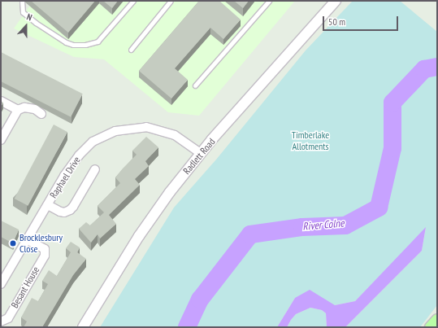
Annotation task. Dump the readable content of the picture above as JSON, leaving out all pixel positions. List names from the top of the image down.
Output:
{
  "streets": {
    "street": ["Radlett Road", "Raphael Drive", "Besant House"]
  },
  "crossings": [
    ["Radlett Road", "Raphael Drive"],
    ["Raphael Drive", "Besant House"]
  ],
  "water": ["River Colne"],
  "parks": ["Timberlake Allotments"],
  "places": ["Brocklesbury Close"],
  "scale_bar": "50 m",
  "north": "top"
}
